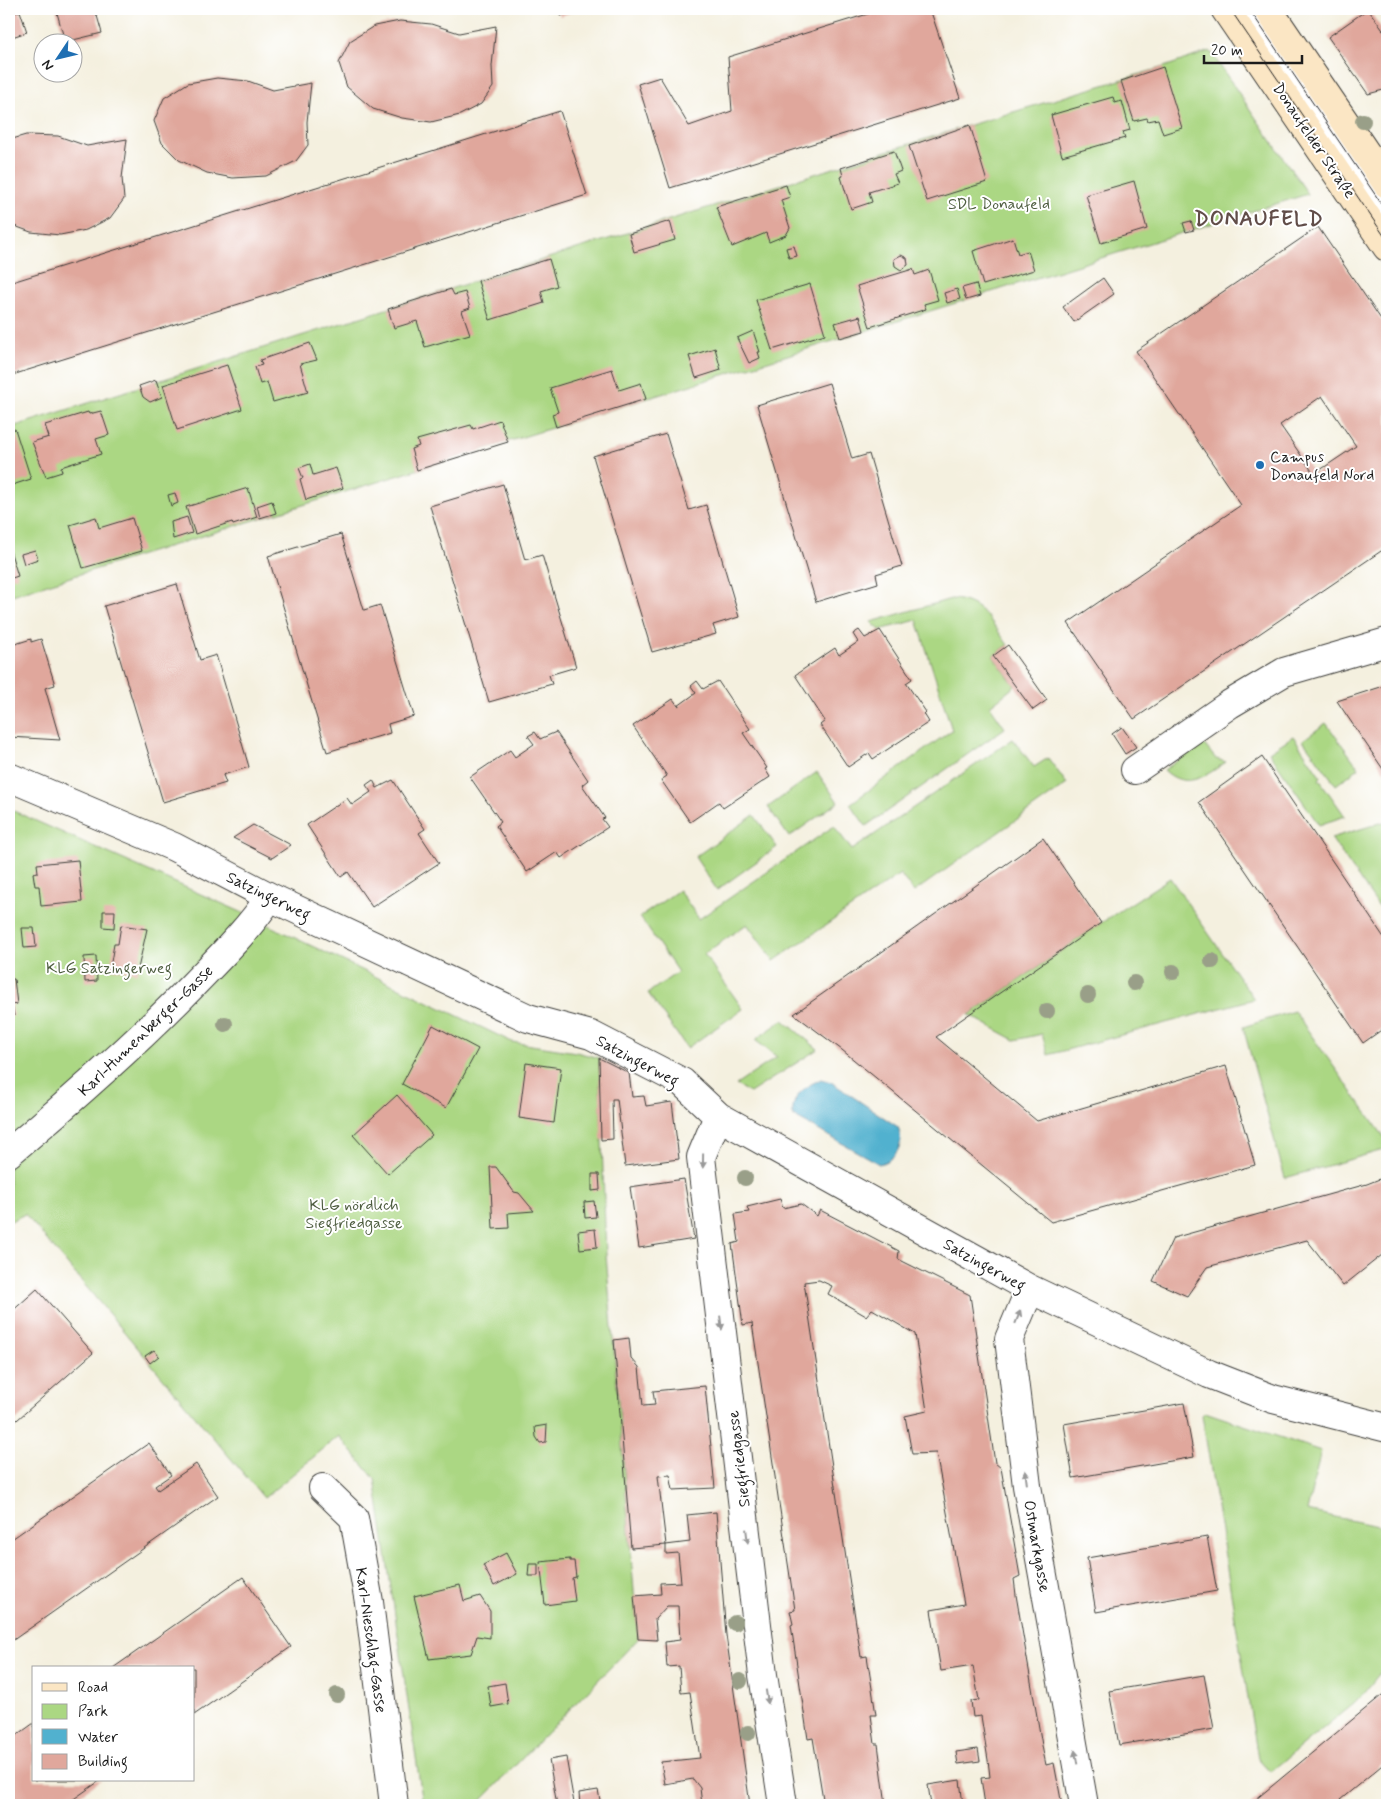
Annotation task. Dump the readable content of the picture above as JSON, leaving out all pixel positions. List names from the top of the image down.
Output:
{
  "streets": {
    "main road": ["Donaufelder Straße"],
    "street": [
      "Satzingerweg",
      "Karl-Humenberger-Gasse",
      "Siegfriedgasse",
      "Ostmarkgasse",
      "Karl-Nieschlag-Gasse"
    ]
  },
  "crossings": [
    ["Satzingerweg", "Karl-Humenberger-Gasse"],
    ["Satzingerweg", "Siegfriedgasse"],
    ["Satzingerweg", "Ostmarkgasse"]
  ],
  "one_way": ["Siegfriedgasse", "Ostmarkgasse"],
  "districts": ["DONAUFELD"],
  "parks": ["SDL Donaufeld", "KLG Satzingerweg", "KLG nördlich Siegfriedgasse"],
  "places": ["Campus Donaufeld Nord"],
  "legend": [
    "Road",
    "Park",
    "Water",
    "Building"
  ],
  "scale_bar": "20 m",
  "north": "bottom left"
}
